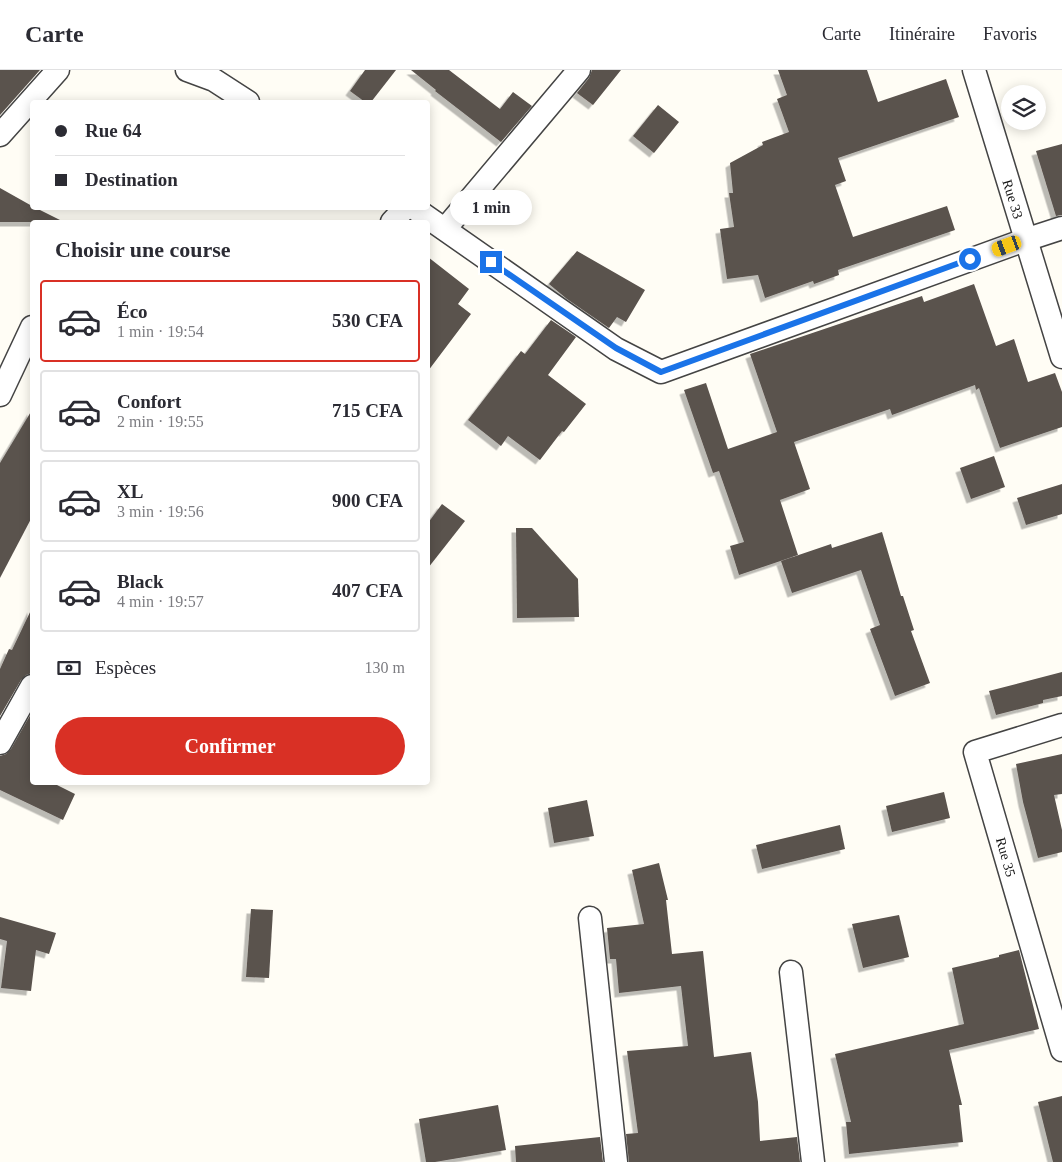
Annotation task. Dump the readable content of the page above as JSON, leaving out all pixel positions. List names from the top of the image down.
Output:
{
  "streets": {
    "street": ["Rue 33", "Rue 35"]
  },
  "page": {
    "header": "Carte",
    "nav": ["Carte", "Itinéraire", "Favoris"],
    "banner": ["Rue 64", "Destination"],
    "bubble": "1 min",
    "heading": "Choisir une course",
    "list": [
      {
        "name": "Éco",
        "note": "1 min · 19:54",
        "value": "530 CFA"
      },
      {
        "name": "Confort",
        "note": "2 min · 19:55",
        "value": "715 CFA"
      },
      {
        "name": "XL",
        "note": "3 min · 19:56",
        "value": "900 CFA"
      },
      {
        "name": "Black",
        "note": "4 min · 19:57",
        "value": "407 CFA"
      }
    ],
    "pay": ["Espèces", "130 m"],
    "buttons": "Confirmer"
  }
}
